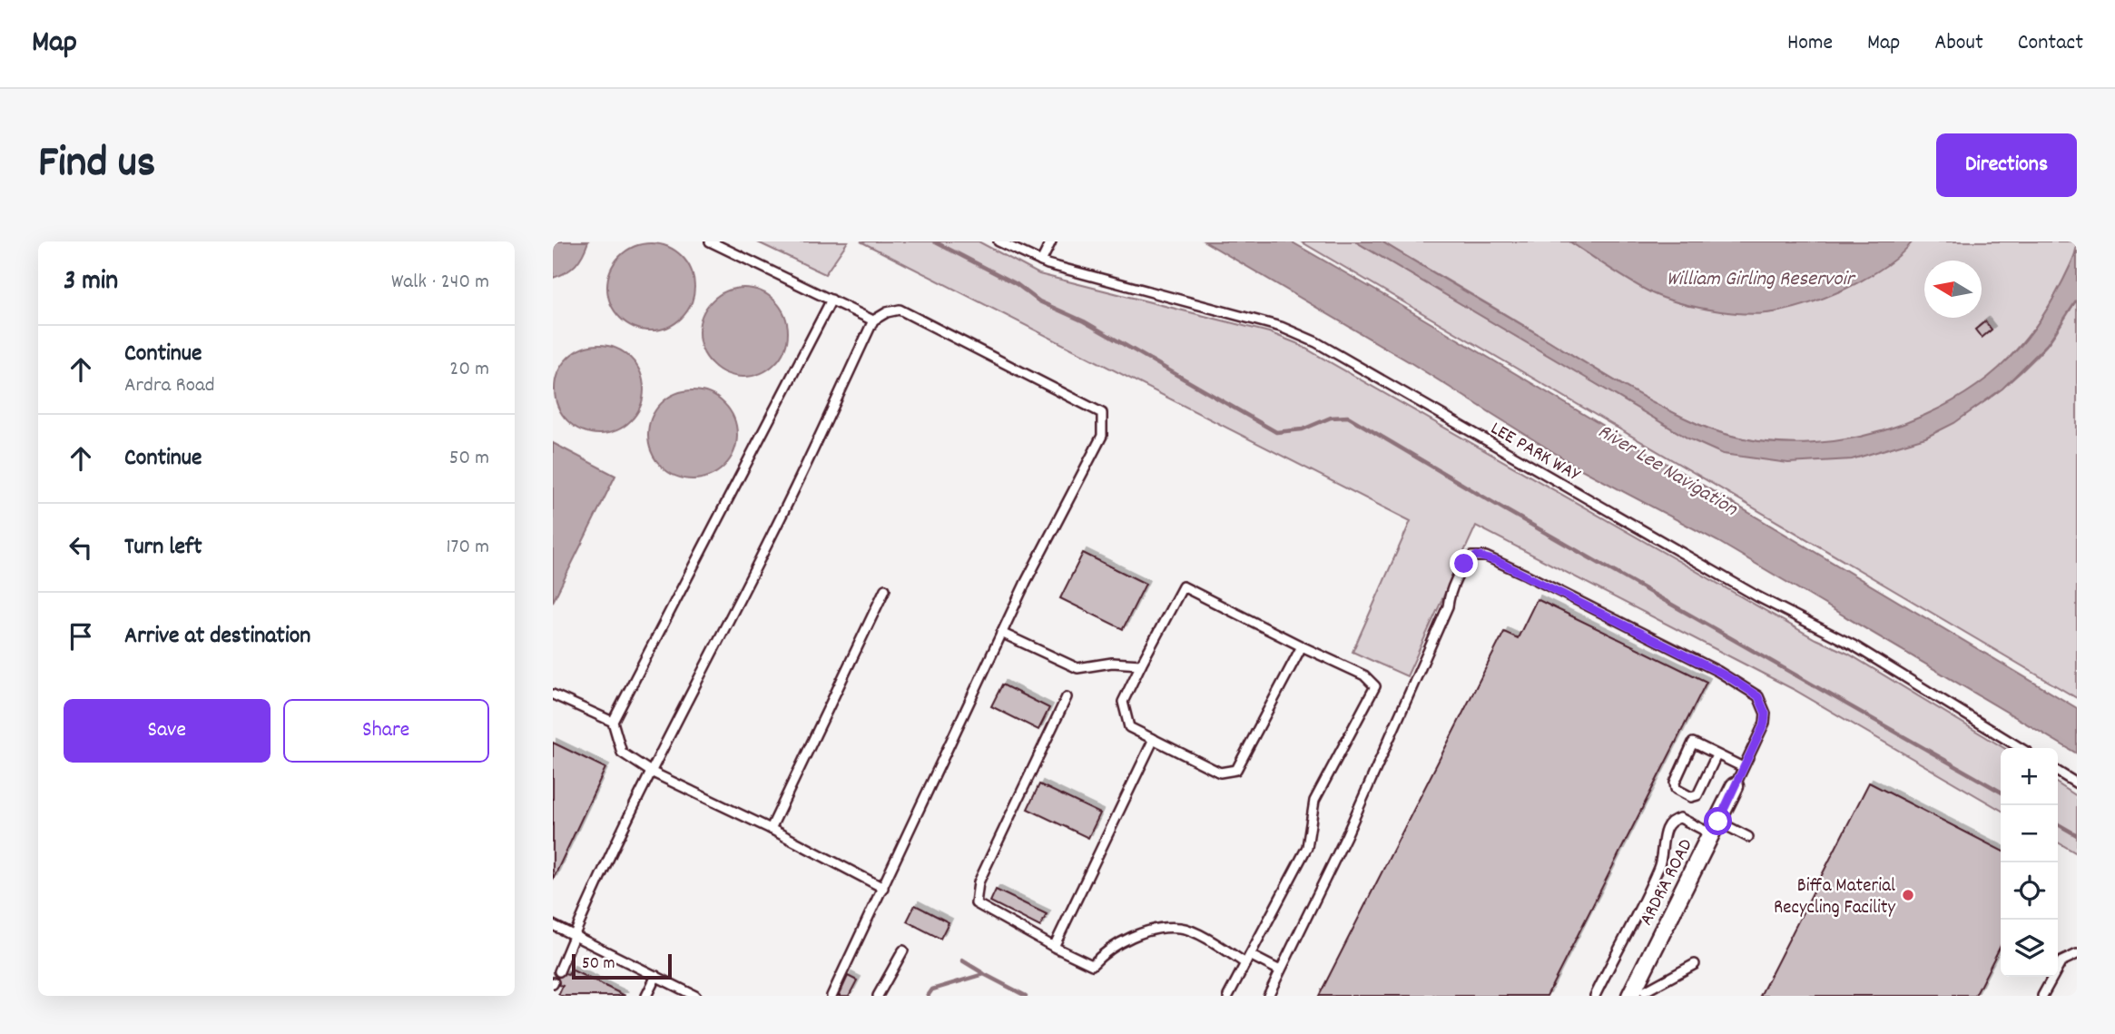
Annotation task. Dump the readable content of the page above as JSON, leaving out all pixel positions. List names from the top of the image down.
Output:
{
  "streets": {
    "street": ["ARDRA ROAD"],
    "lane": ["LEE PARK WAY"]
  },
  "water": ["William Girling Reservoir", "River Lee Navigation"],
  "places": ["Biffa Material Recycling Facility"],
  "scale_bar": "50 m",
  "north": "left",
  "page": {
    "header": "Map",
    "nav": [
      "Home",
      "Map",
      "About",
      "Contact"
    ],
    "title": "Find us",
    "buttons": [
      "Directions",
      ["Save", "Share"]
    ],
    "heading": ["3 min", "Walk · 240 m"],
    "list": [
      ["Continue", "Ardra Road", "20 m"],
      ["Continue", "50 m"],
      ["Turn left", "170 m"],
      "Arrive at destination"
    ],
    "map_buttons": ["+", "−"],
    "scale": "50 m"
  }
}
